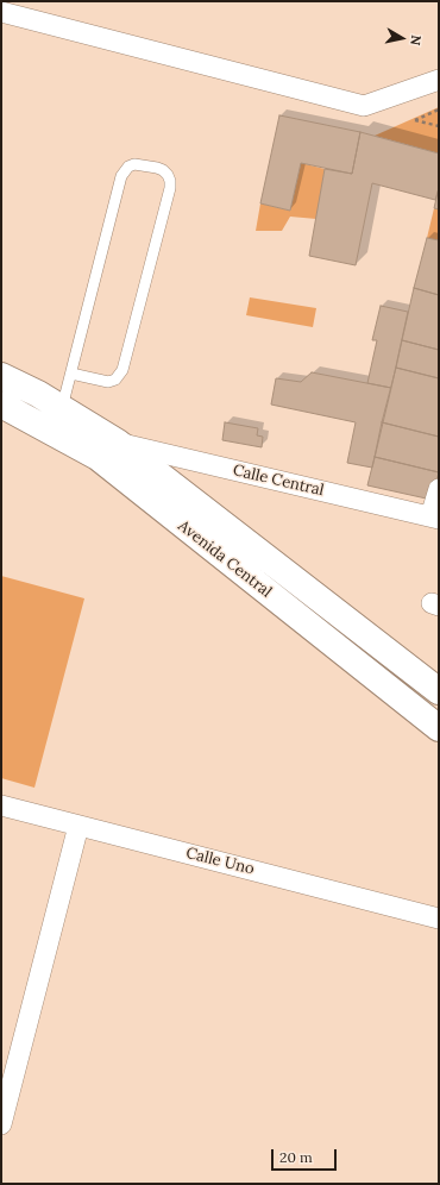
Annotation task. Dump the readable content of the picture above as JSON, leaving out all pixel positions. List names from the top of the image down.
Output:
{
  "streets": {
    "main road": ["Avenida Central"],
    "street": ["Calle Central", "Calle Uno"]
  },
  "crossings": [
    ["Calle Central", "Avenida Central"]
  ],
  "scale_bar": "20 m",
  "north": "right"
}
